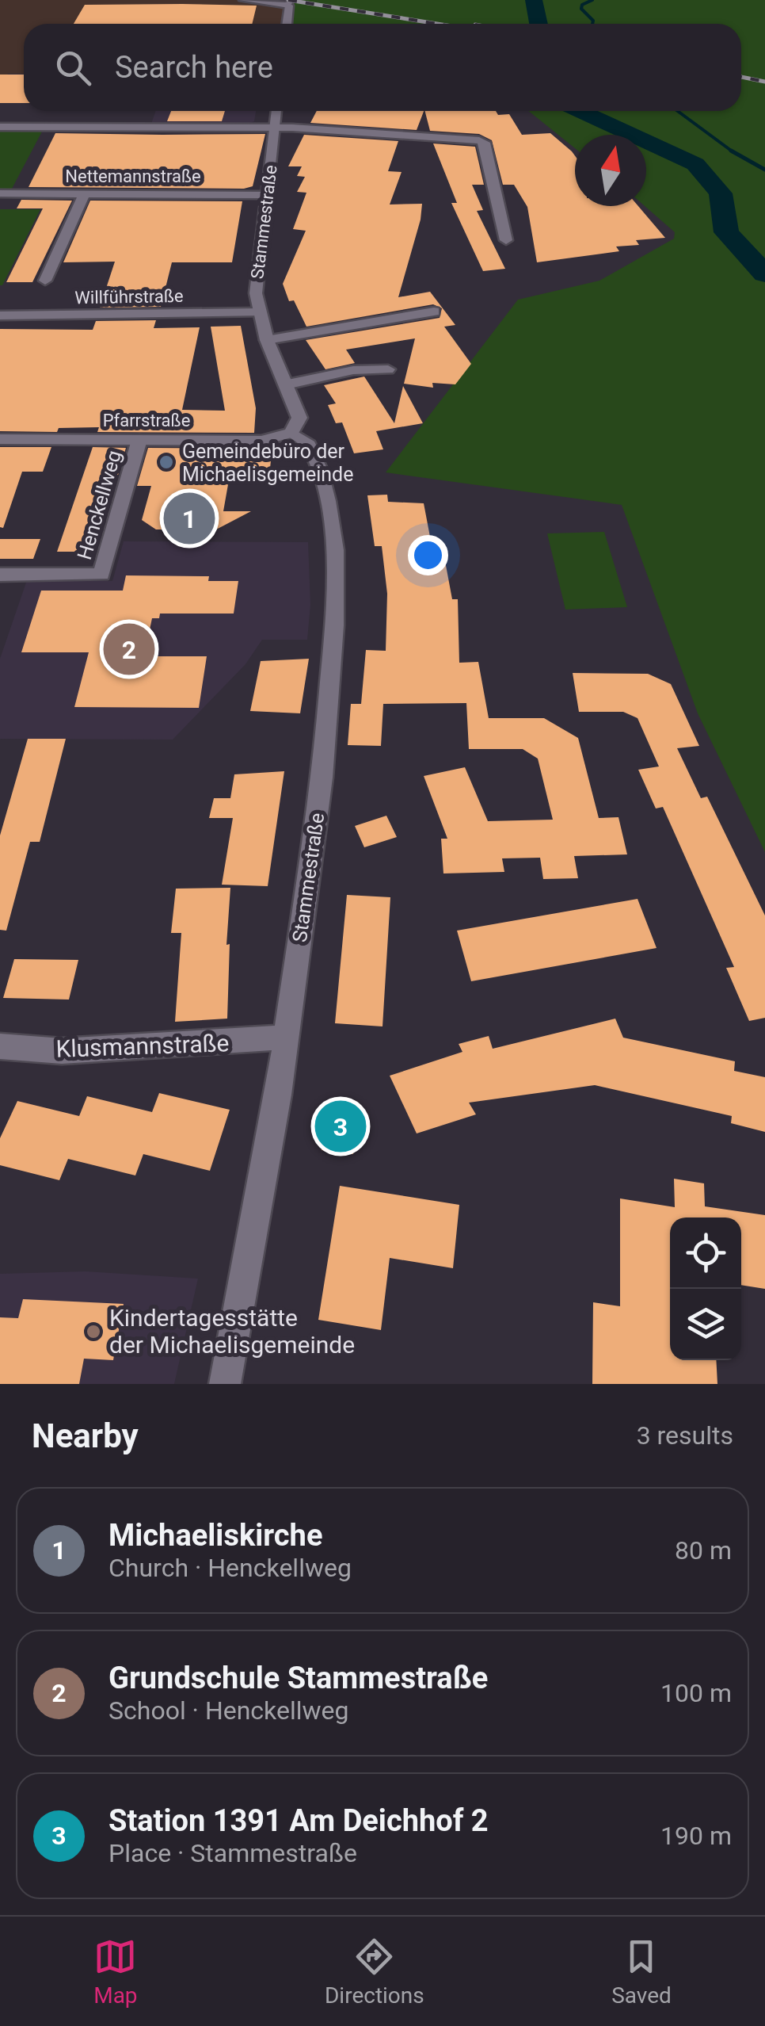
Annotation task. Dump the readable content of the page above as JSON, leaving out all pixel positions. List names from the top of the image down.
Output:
{
  "streets": {
    "street": [
      "Nettemannstraße",
      "Stammestraße",
      "Willführstraße",
      "Pfarrstraße",
      "Henckellweg",
      "Klusmannstraße"
    ]
  },
  "crossings": [
    ["Nettemannstraße", "Stammestraße"],
    ["Stammestraße", "Willführstraße"],
    ["Stammestraße", "Pfarrstraße"],
    ["Stammestraße", "Klusmannstraße"],
    ["Pfarrstraße", "Henckellweg"]
  ],
  "places": ["Gemeindebüro der Michaelisgemeinde", "Kindertagesstätte der Michaelisgemeinde"],
  "north": "top",
  "page": {
    "search": "Search here",
    "pins": ["1", "2", "3"],
    "heading": ["Nearby", "3 results"],
    "list": [
      {
        "mark": "1",
        "name": "Michaeliskirche",
        "note": "Church · Henckellweg",
        "value": "80 m"
      },
      {
        "mark": "2",
        "name": "Grundschule Stammestraße",
        "note": "School · Henckellweg",
        "value": "100 m"
      },
      {
        "mark": "3",
        "name": "Station 1391 Am Deichhof 2",
        "note": "Place · Stammestraße",
        "value": "190 m"
      }
    ],
    "nav": ["Map", "Directions", "Saved"]
  }
}
